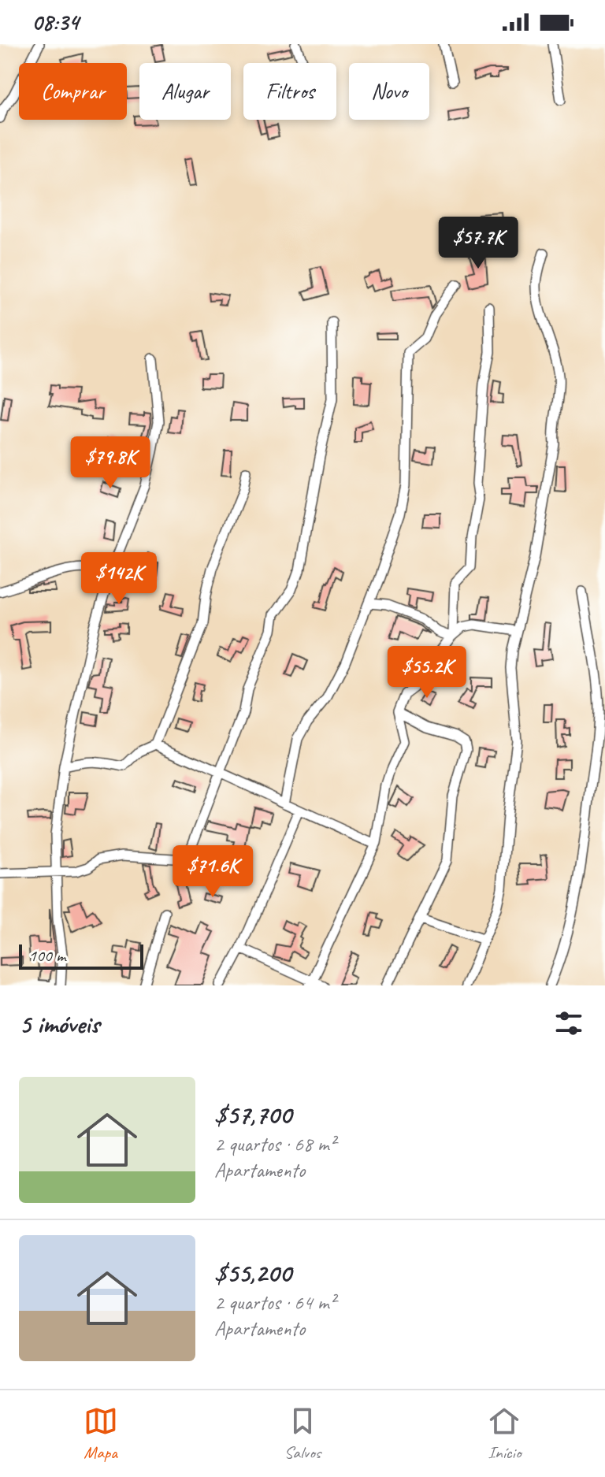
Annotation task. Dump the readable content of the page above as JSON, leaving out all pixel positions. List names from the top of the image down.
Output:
{
  "scale_bar": "100 m",
  "page": {
    "status": "08:34",
    "chip": [
      "Comprar",
      "Alugar",
      "Filtros",
      "Novo"
    ],
    "price": [
      "$57.7K",
      "$79.8K",
      "$142K",
      "$55.2K",
      "$71.6K"
    ],
    "scale": "100 m",
    "heading": "5 imóveis",
    "list": [
      {
        "name": "$57,700",
        "note": "2 quartos · 68 m² · Apartamento"
      },
      {
        "name": "$55,200",
        "note": "2 quartos · 64 m² · Apartamento"
      }
    ],
    "tabs": ["Mapa", "Salvos", "Início"]
  }
}
